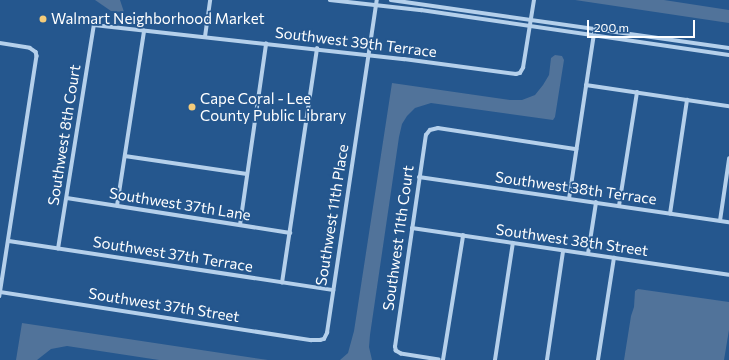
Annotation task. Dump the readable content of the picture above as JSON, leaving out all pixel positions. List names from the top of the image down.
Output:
{
  "streets": {
    "street": [
      "Southwest 39th Terrace",
      "Southwest 8th Court",
      "Southwest 38th Terrace",
      "Southwest 37th Lane",
      "Southwest 11th Place",
      "Southwest 11th Court",
      "Southwest 38th Street",
      "Southwest 37th Terrace",
      "Southwest 37th Street"
    ]
  },
  "crossings": [
    ["Southwest 39th Terrace", "Southwest 8th Court"],
    ["Southwest 39th Terrace", "Southwest 11th Place"],
    ["Southwest 8th Court", "Southwest 37th Lane"],
    ["Southwest 8th Court", "Southwest 37th Terrace"],
    ["Southwest 38th Terrace", "Southwest 11th Court"],
    ["Southwest 11th Place", "Southwest 37th Terrace"],
    ["Southwest 11th Place", "Southwest 37th Street"],
    ["Southwest 11th Court", "Southwest 38th Street"]
  ],
  "places": ["Walmart Neighborhood Market", "Cape Coral - Lee County Public Library"],
  "scale_bar": "200 m"
}
